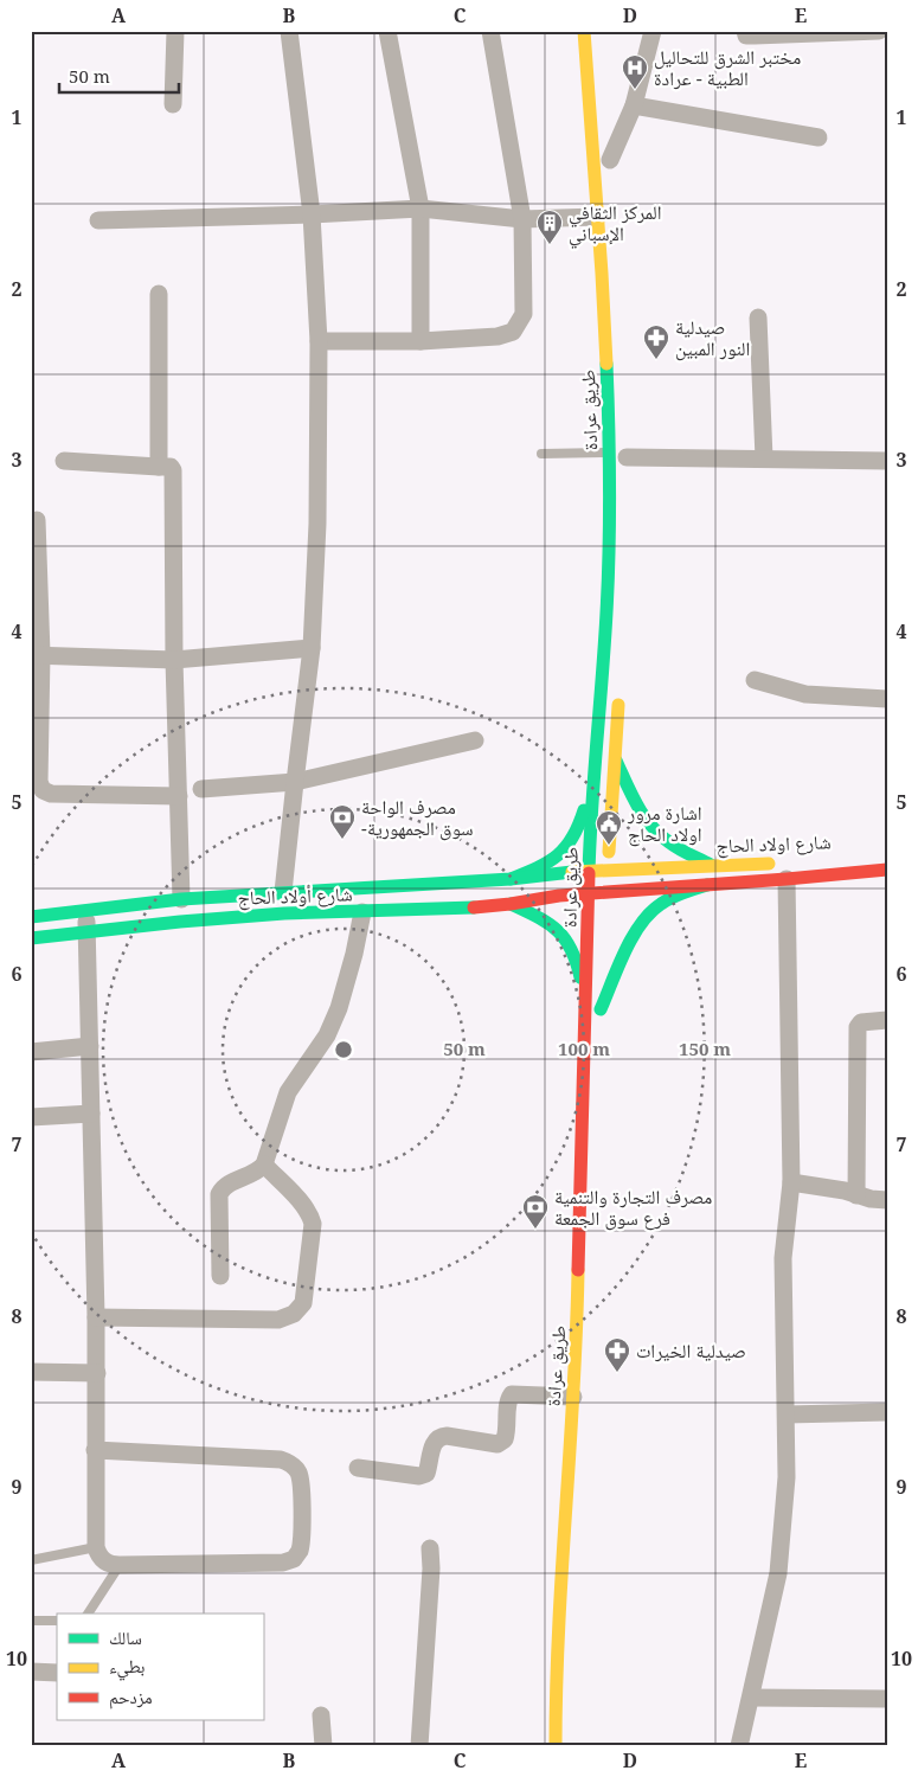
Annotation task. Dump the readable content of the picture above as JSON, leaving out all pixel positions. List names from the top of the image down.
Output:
{
  "streets": {
    "main road": ["طريق عرادة", "شارع اولاد الحاج", "شارع أولاد الحاج"]
  },
  "crossings": [
    ["طريق عرادة", "شارع اولاد الحاج"],
    ["طريق عرادة", "شارع أولاد الحاج"],
    ["شارع اولاد الحاج", "شارع أولاد الحاج"]
  ],
  "places": {
    "hospital": ["مختبر الشرق للتحاليل الطبية - عرادة"],
    "building": ["المركز الثقافي الإسباني"],
    "pharmacy": ["صيدلية النور المبين", "صيدلية الخيرات"],
    "bank": ["مصرف الواحة -سوق الجمهورية", "مصرف التجارة والتنمية فرع سوق الجمعة"],
    "public building": ["اشارة مرور اولاد الحاج"]
  },
  "legend": ["سالك", "بطيء", "مزدحم"],
  "scale_bar": "50 m",
  "grid": {
    "columns": [
      "A",
      "B",
      "C",
      "D",
      "E"
    ],
    "rows": [
      "1",
      "2",
      "3",
      "4",
      "5",
      "6",
      "7",
      "8",
      "9",
      "10"
    ]
  },
  "rings": ["50 m", "100 m", "150 m"]
}
